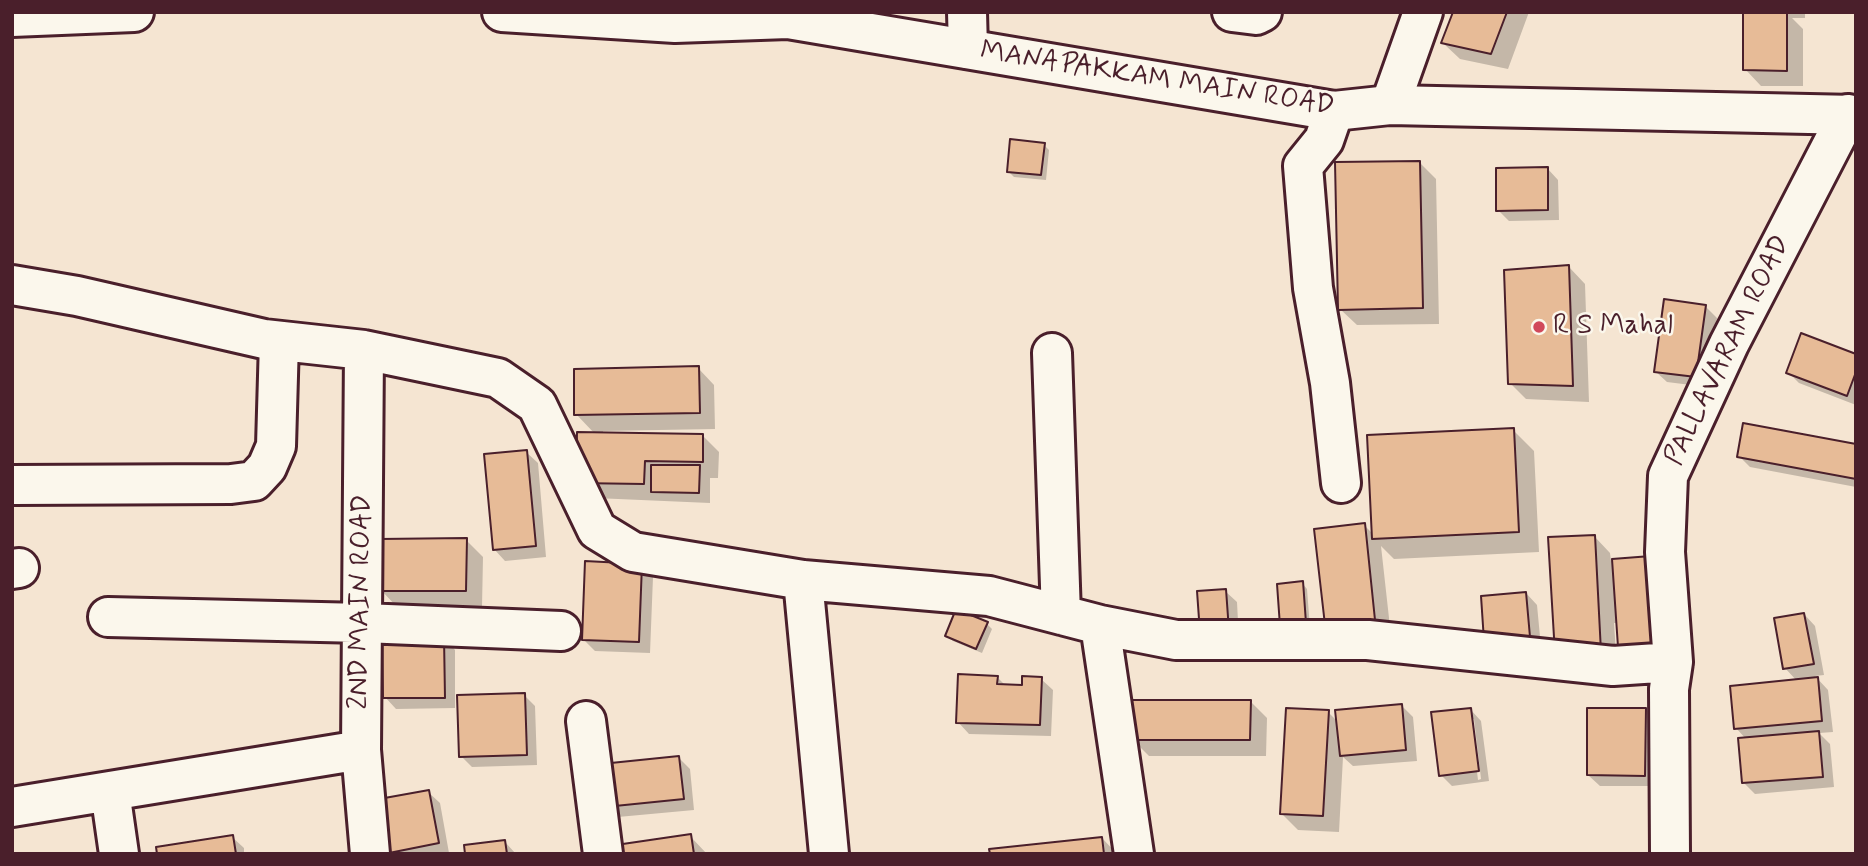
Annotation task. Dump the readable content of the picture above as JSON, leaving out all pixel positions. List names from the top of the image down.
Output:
{
  "streets": {
    "street": ["MANAPAKKAM MAIN ROAD", "PALLAVARAM ROAD", "2ND MAIN ROAD"]
  },
  "crossings": [
    ["MANAPAKKAM MAIN ROAD", "PALLAVARAM ROAD"]
  ],
  "places": ["R S Mahal"]
}
